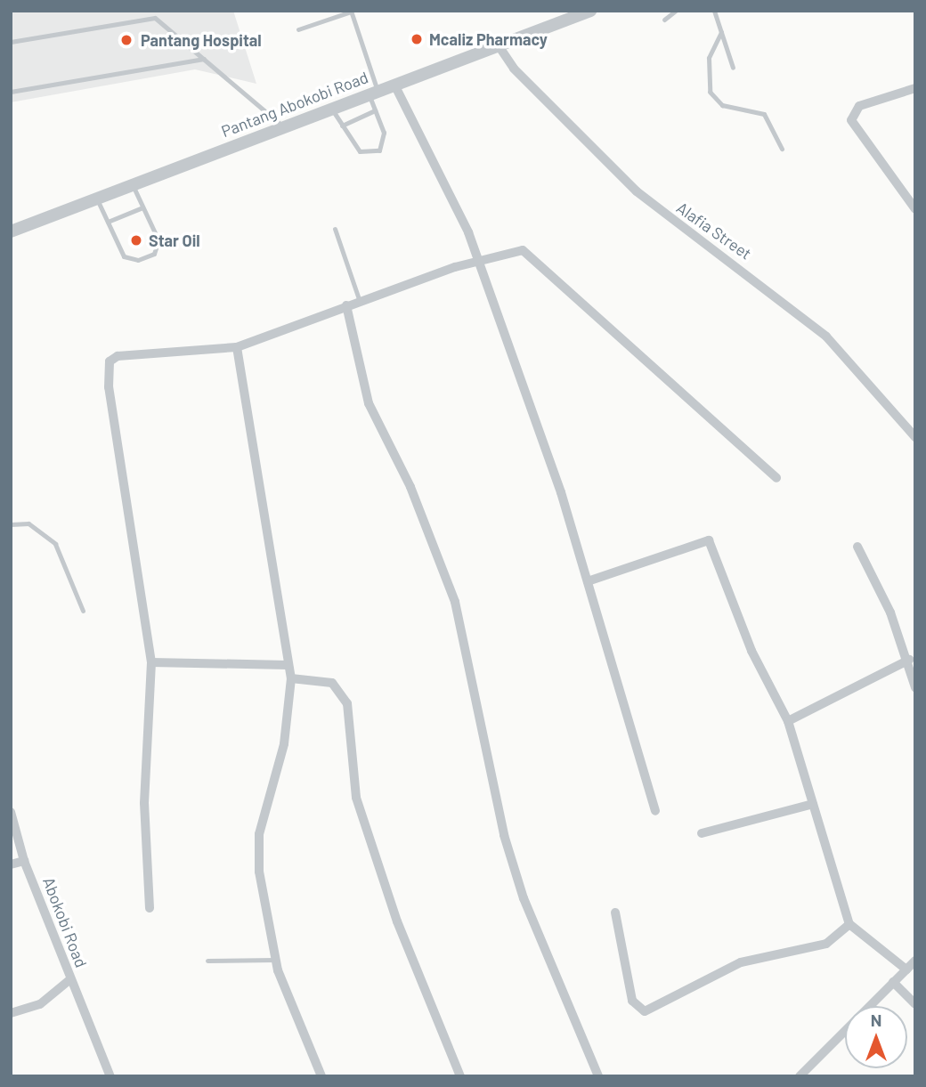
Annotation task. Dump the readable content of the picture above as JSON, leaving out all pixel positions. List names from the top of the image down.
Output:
{
  "streets": {
    "street": ["Pantang Abokobi Road", "Alafia Street", "Abokobi Road"]
  },
  "crossings": [
    ["Pantang Abokobi Road", "Alafia Street"]
  ],
  "places": ["Mcaliz Pharmacy", "Pantang Hospital", "Star Oil"],
  "north": "top"
}
